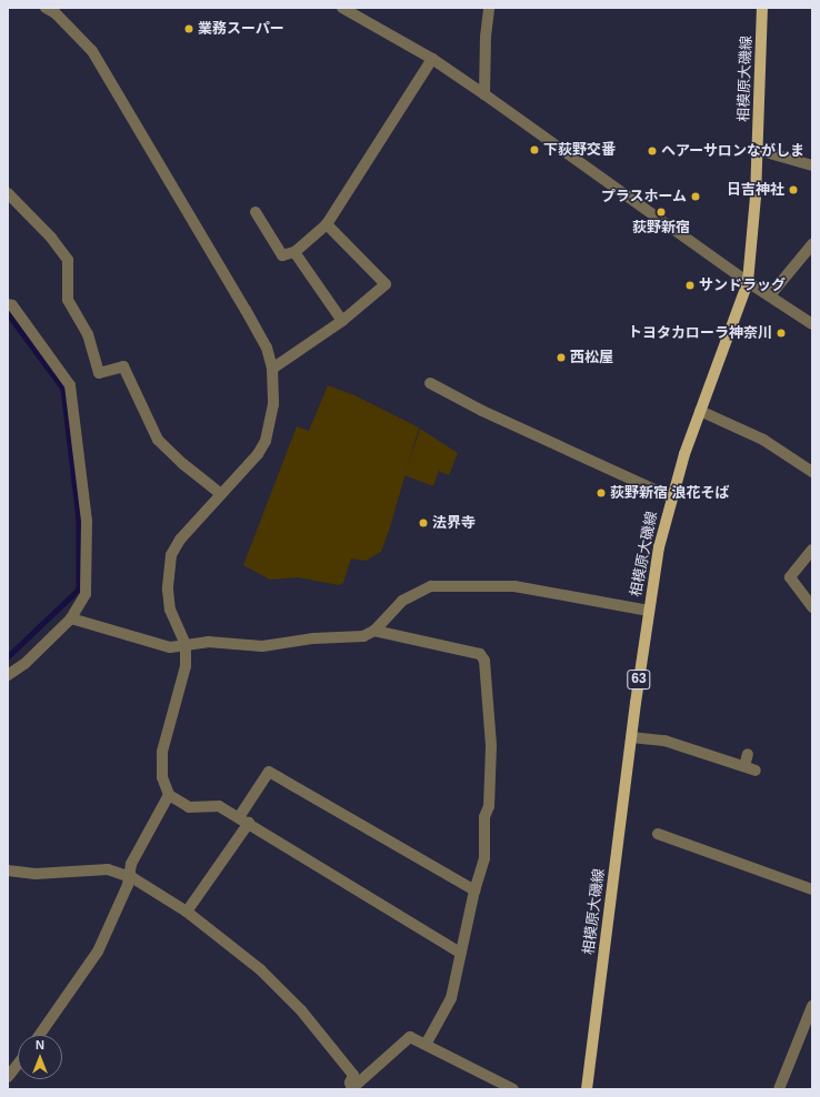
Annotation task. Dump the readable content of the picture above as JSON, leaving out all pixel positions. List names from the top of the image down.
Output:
{
  "streets": {
    "main road": ["相模原大磯線", "63"]
  },
  "places": [
    "業務スーパー",
    "下荻野交番",
    "ヘアーサロンながしま",
    "日吉神社",
    "プラスホーム",
    "荻野新宿",
    "サンドラッグ",
    "トヨタカローラ神奈川",
    "西松屋",
    "荻野新宿 浪花そば",
    "法界寺"
  ],
  "north": "top"
}
